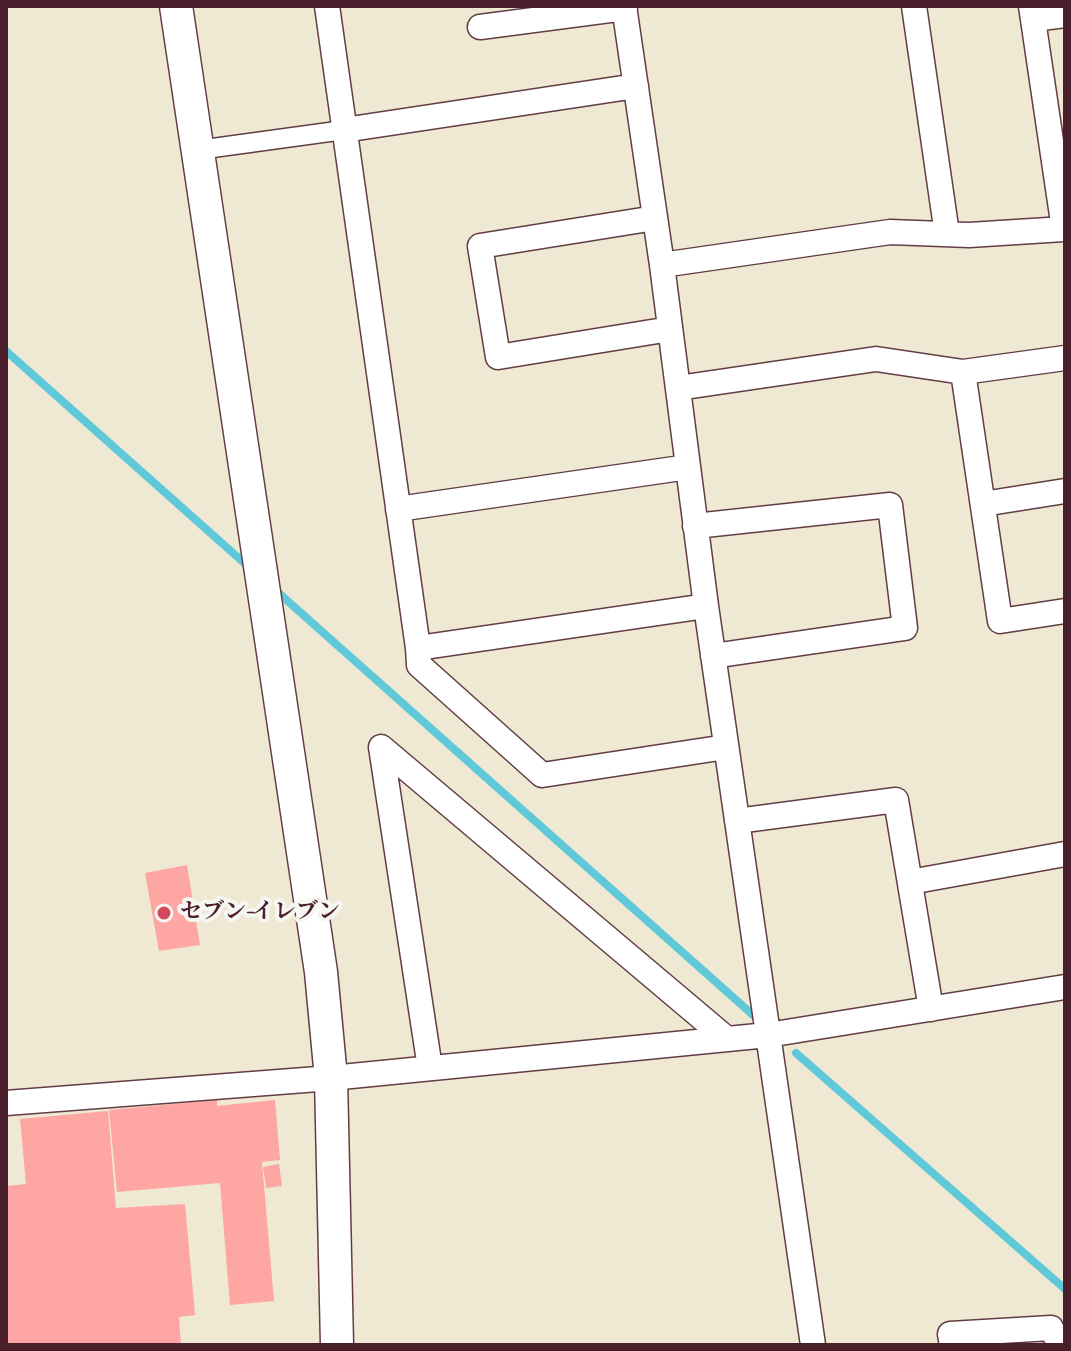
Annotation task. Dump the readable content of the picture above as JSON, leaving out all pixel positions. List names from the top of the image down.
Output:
{
  "places": ["セブン-イレブン"]
}
